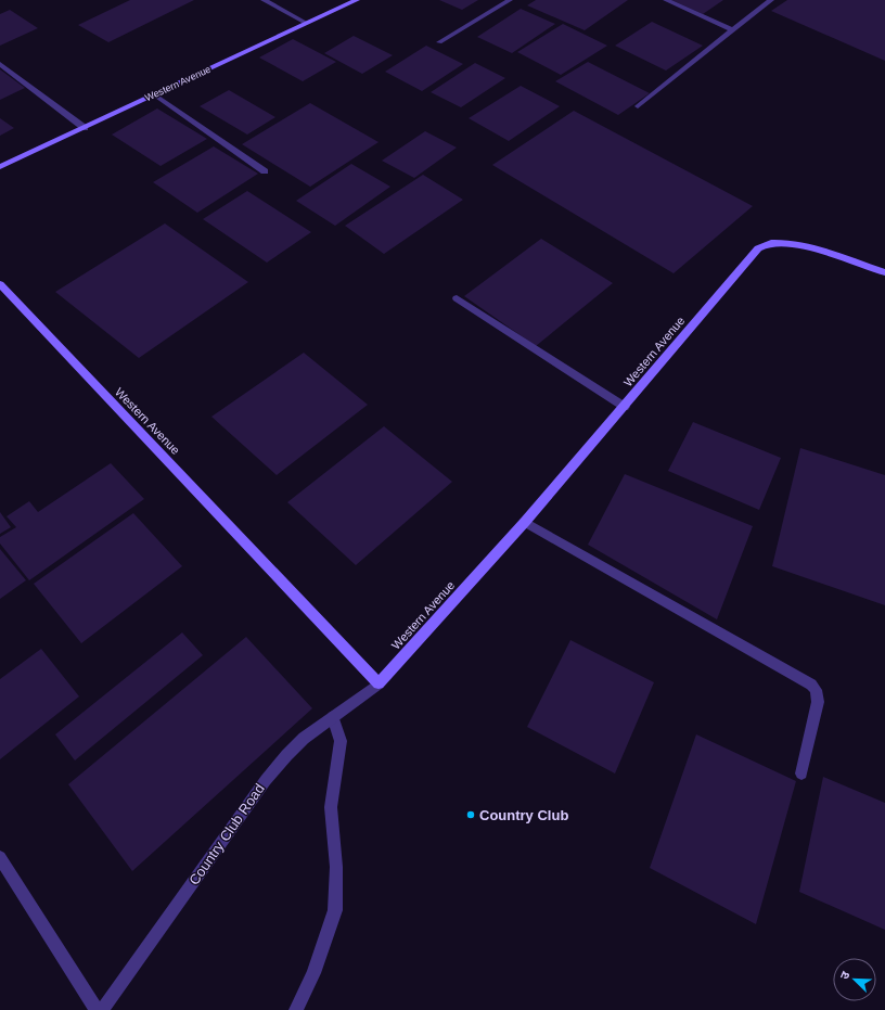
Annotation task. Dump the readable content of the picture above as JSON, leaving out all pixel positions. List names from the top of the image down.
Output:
{
  "streets": {
    "street": ["Western Avenue", "Country Club Road"]
  },
  "crossings": [
    ["Western Avenue", "Country Club Road"]
  ],
  "places": ["Country Club"],
  "north": "top left"
}
